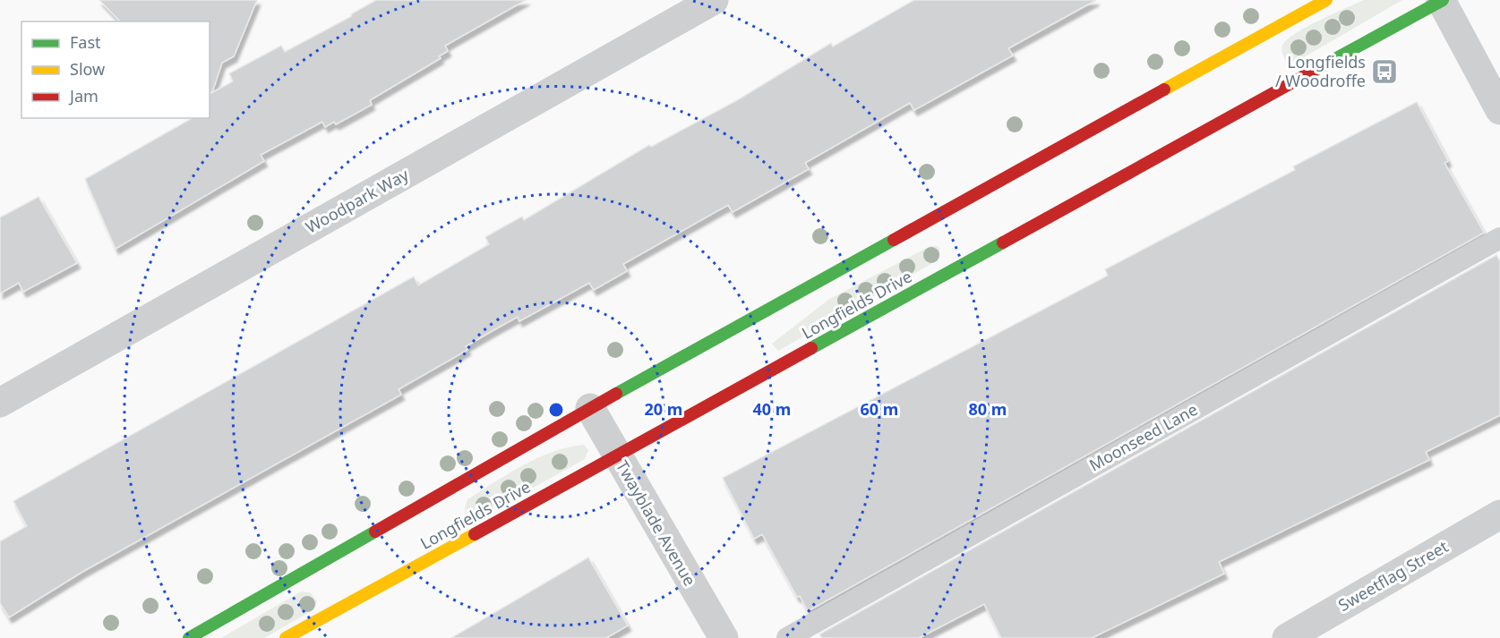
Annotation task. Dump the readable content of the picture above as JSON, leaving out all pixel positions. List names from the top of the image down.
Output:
{
  "streets": {
    "street": [
      "Woodpark Way",
      "Longfields Drive",
      "Twayblade Avenue",
      "Sweetflag Street"
    ],
    "lane": ["Moonseed Lane"]
  },
  "crossings": [
    ["Longfields Drive", "Twayblade Avenue"]
  ],
  "places": {
    "bus stop": ["Longfields / Woodroffe"]
  },
  "legend": ["Fast", "Slow", "Jam"],
  "rings": [
    "20 m",
    "40 m",
    "60 m",
    "80 m"
  ]
}
